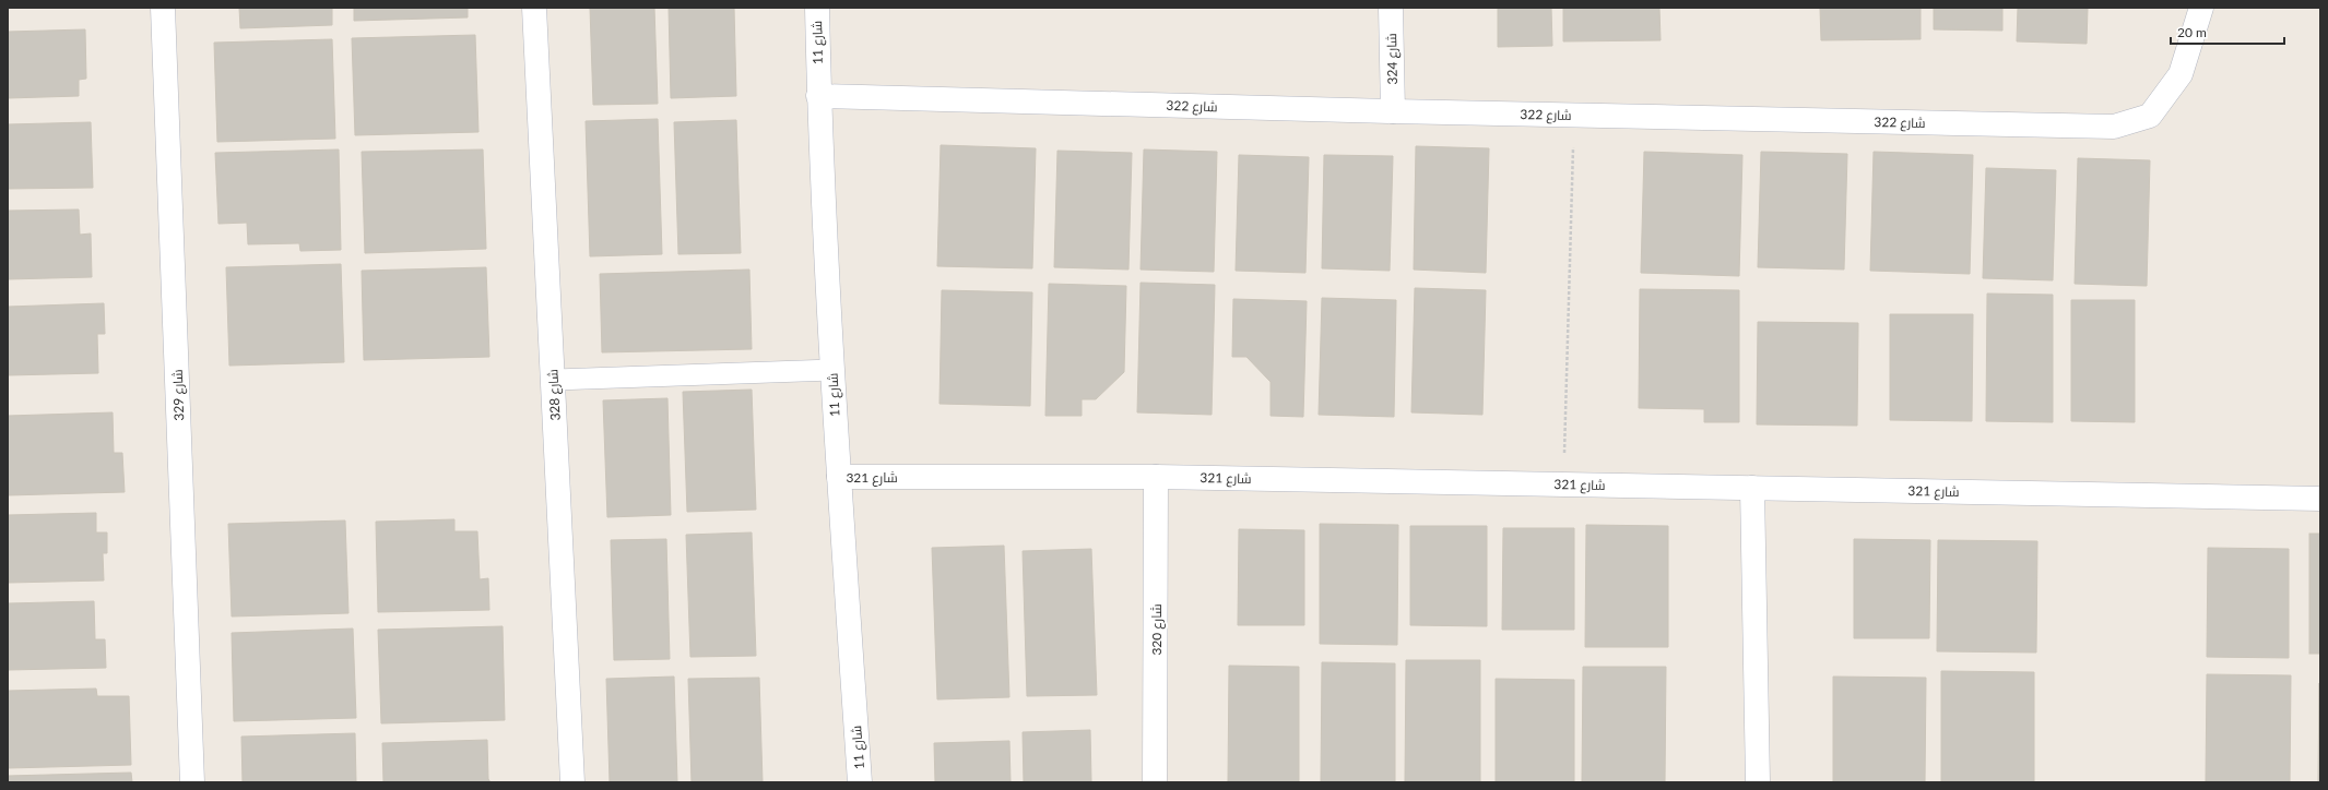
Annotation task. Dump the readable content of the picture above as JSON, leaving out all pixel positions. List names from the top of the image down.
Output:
{
  "streets": {
    "street": [
      "شارع 11",
      "شارع 324",
      "شارع 322",
      "شارع 329",
      "شارع 328",
      "شارع 321",
      "شارع 320"
    ]
  },
  "crossings": [
    ["شارع 11", "شارع 322"],
    ["شارع 11", "شارع 321"],
    ["شارع 324", "شارع 322"],
    ["شارع 321", "شارع 320"]
  ],
  "scale_bar": "20 m"
}
